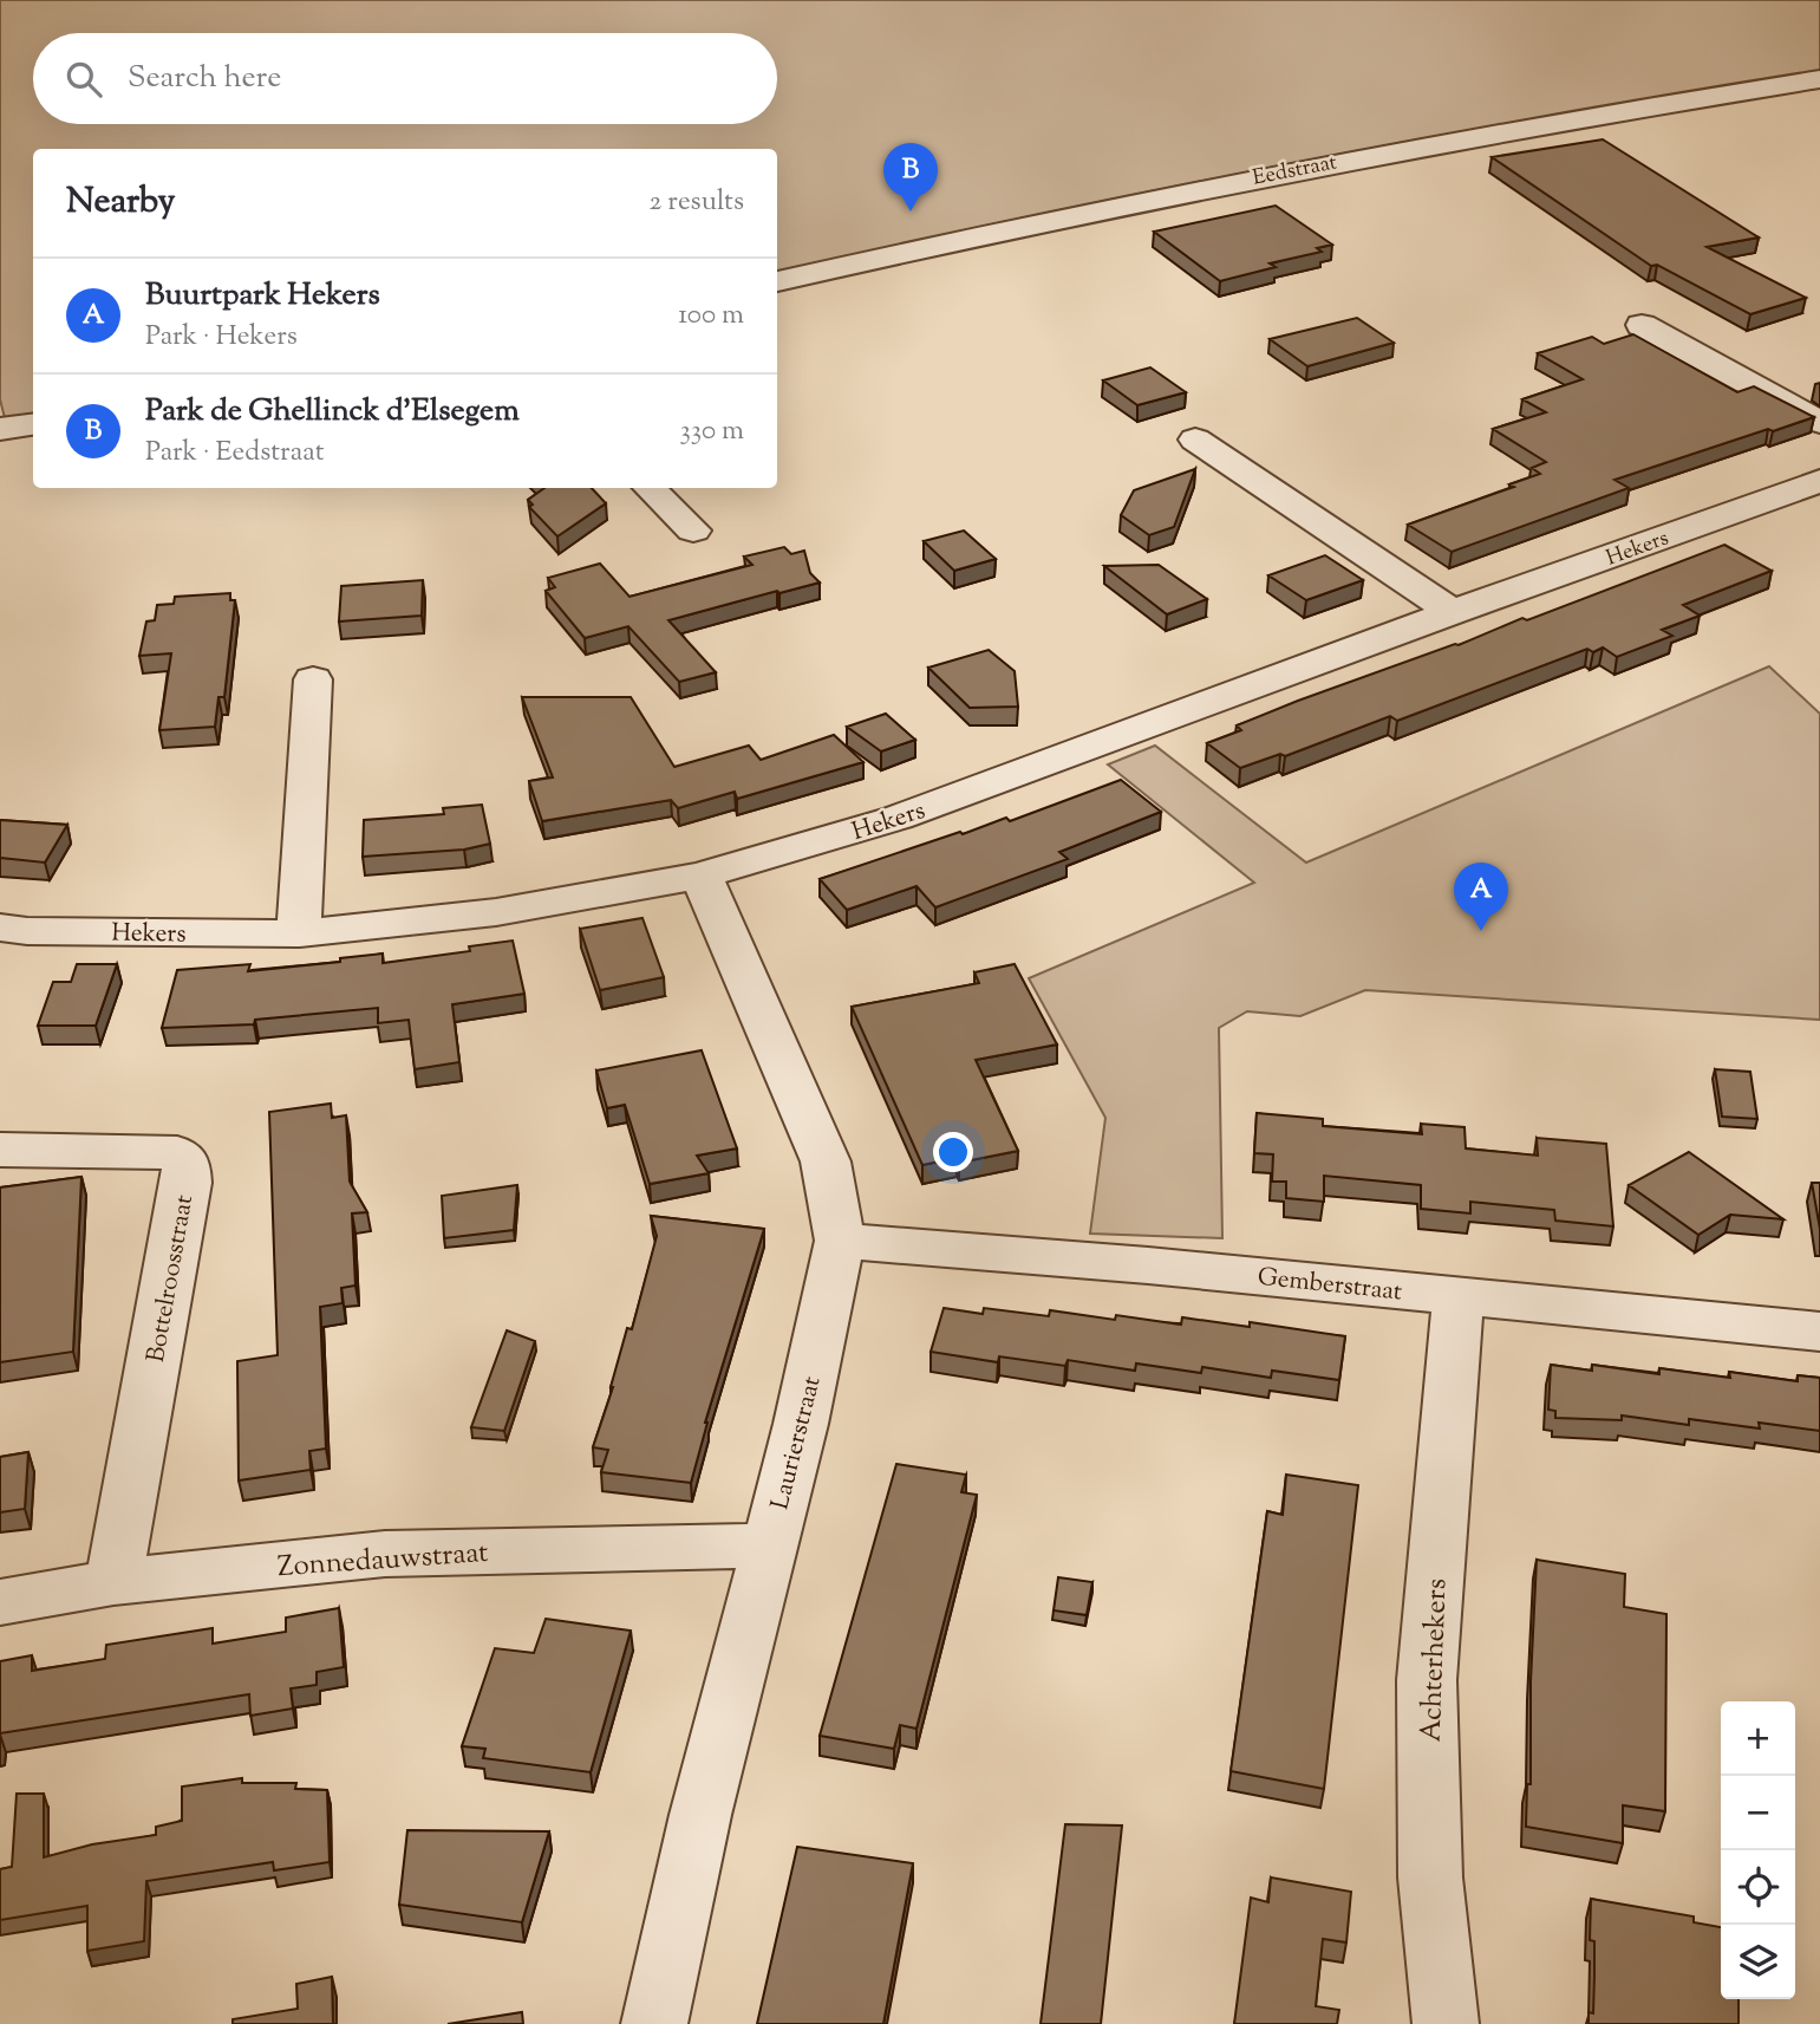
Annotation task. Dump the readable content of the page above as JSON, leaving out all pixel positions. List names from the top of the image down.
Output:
{
  "streets": {
    "street": [
      "Eedstraat",
      "Hekers",
      "Bottelroosstraat",
      "Gemberstraat",
      "Laurierstraat",
      "Zonnedauwstraat",
      "Achterhekers"
    ]
  },
  "crossings": [
    ["Hekers", "Laurierstraat"],
    ["Bottelroosstraat", "Zonnedauwstraat"],
    ["Gemberstraat", "Laurierstraat"],
    ["Gemberstraat", "Achterhekers"],
    ["Laurierstraat", "Zonnedauwstraat"]
  ],
  "page": {
    "search": "Search here",
    "pins": ["B", "A"],
    "heading": ["Nearby", "2 results"],
    "list": [
      {
        "mark": "A",
        "name": "Buurtpark Hekers",
        "note": "Park · Hekers",
        "value": "100 m"
      },
      {
        "mark": "B",
        "name": "Park de Ghellinck d'Elsegem",
        "note": "Park · Eedstraat",
        "value": "330 m"
      }
    ],
    "map_buttons": ["+", "−"]
  }
}
